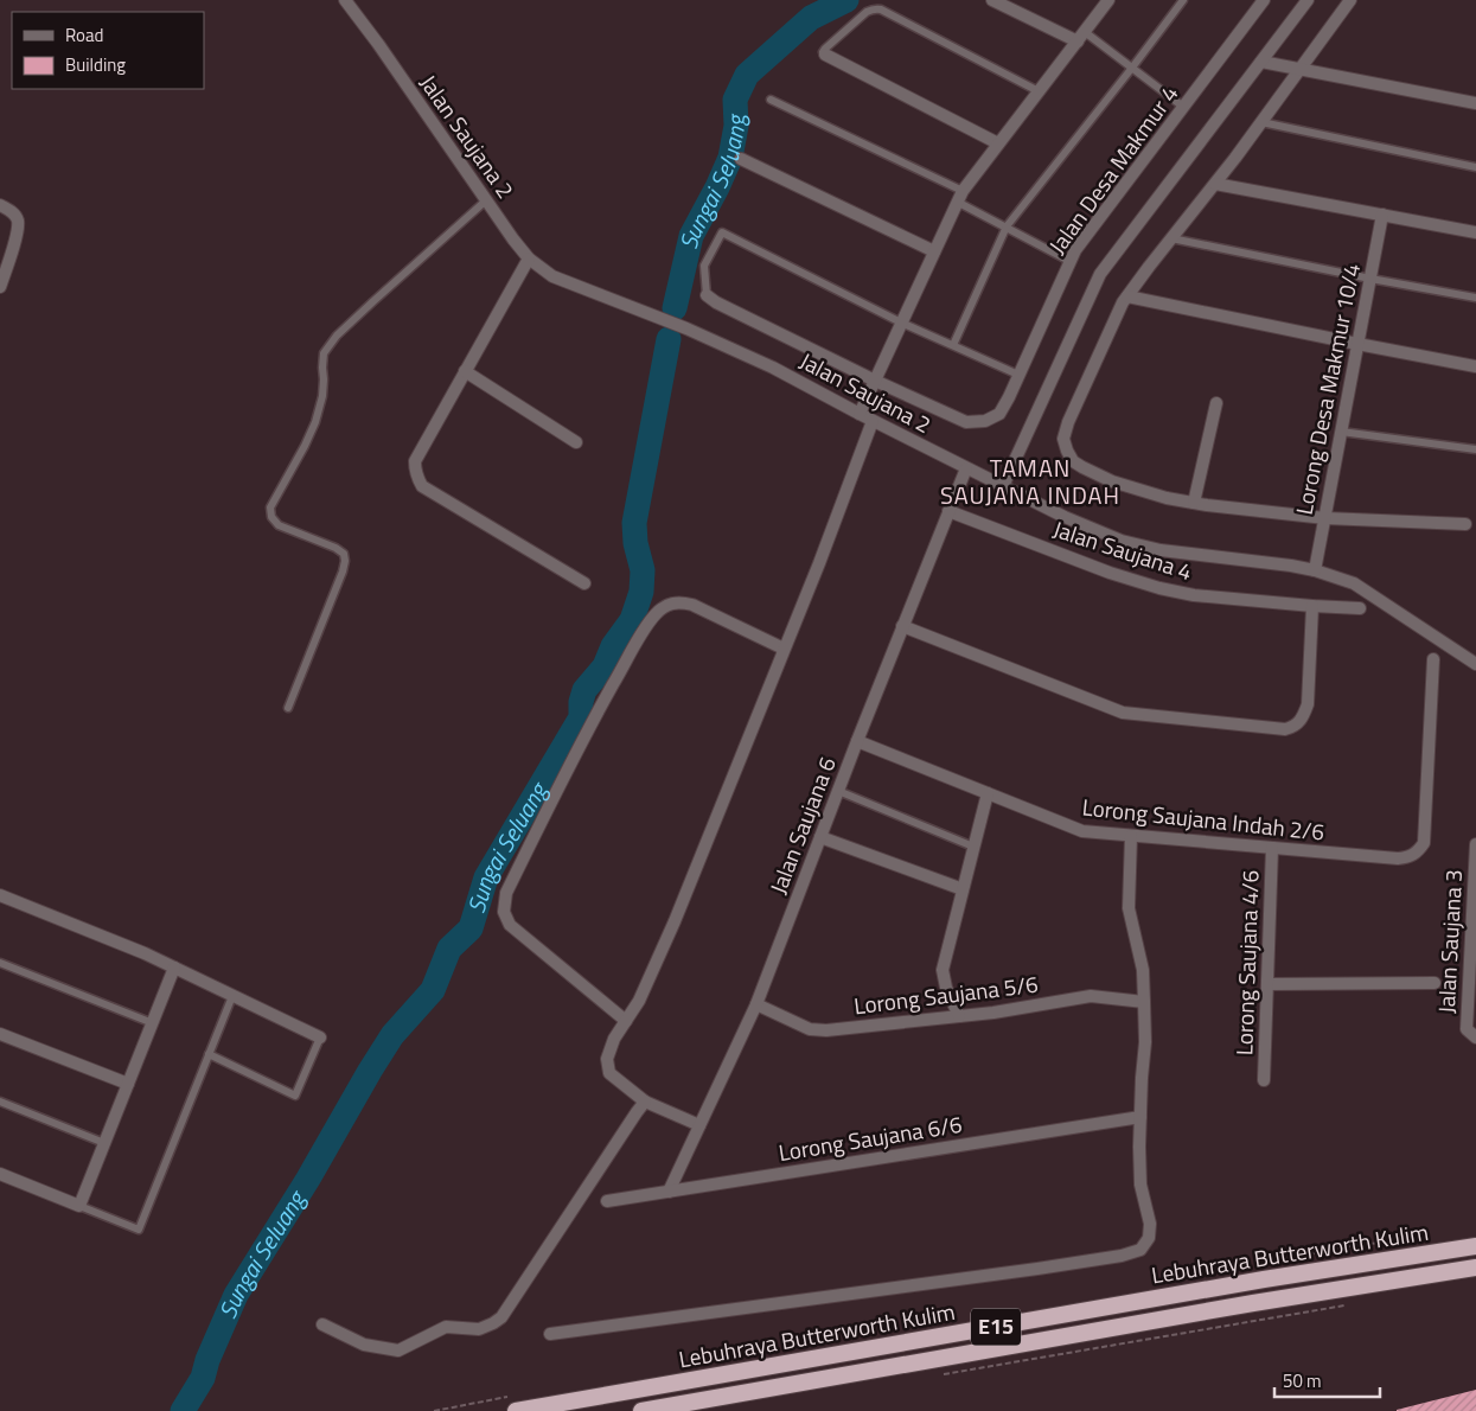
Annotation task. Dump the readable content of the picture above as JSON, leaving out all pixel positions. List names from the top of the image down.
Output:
{
  "streets": {
    "highway": ["Lebuhraya Butterworth Kulim", "E15"],
    "street": [
      "Jalan Saujana 2",
      "Jalan Desa Makmur 4",
      "Lorong Desa Makmur 10/4",
      "Jalan Saujana 4",
      "Lorong Saujana Indah 2/6",
      "Jalan Saujana 6",
      "Jalan Saujana 3",
      "Lorong Saujana 4/6",
      "Lorong Saujana 5/6",
      "Lorong Saujana 6/6"
    ]
  },
  "crossings": [
    ["Jalan Saujana 2", "Lorong Desa Makmur 10/4"],
    ["Jalan Saujana 2", "Jalan Saujana 6"],
    ["Jalan Saujana 4", "Jalan Saujana 6"],
    ["Lorong Saujana Indah 2/6", "Jalan Saujana 6"],
    ["Lorong Saujana Indah 2/6", "Lorong Saujana 4/6"],
    ["Jalan Saujana 6", "Lorong Saujana 5/6"],
    ["Jalan Saujana 6", "Lorong Saujana 6/6"]
  ],
  "districts": ["TAMAN SAUJANA INDAH"],
  "water": ["Sungai Seluang"],
  "legend": ["Road", "Building"],
  "scale_bar": "50 m"
}
